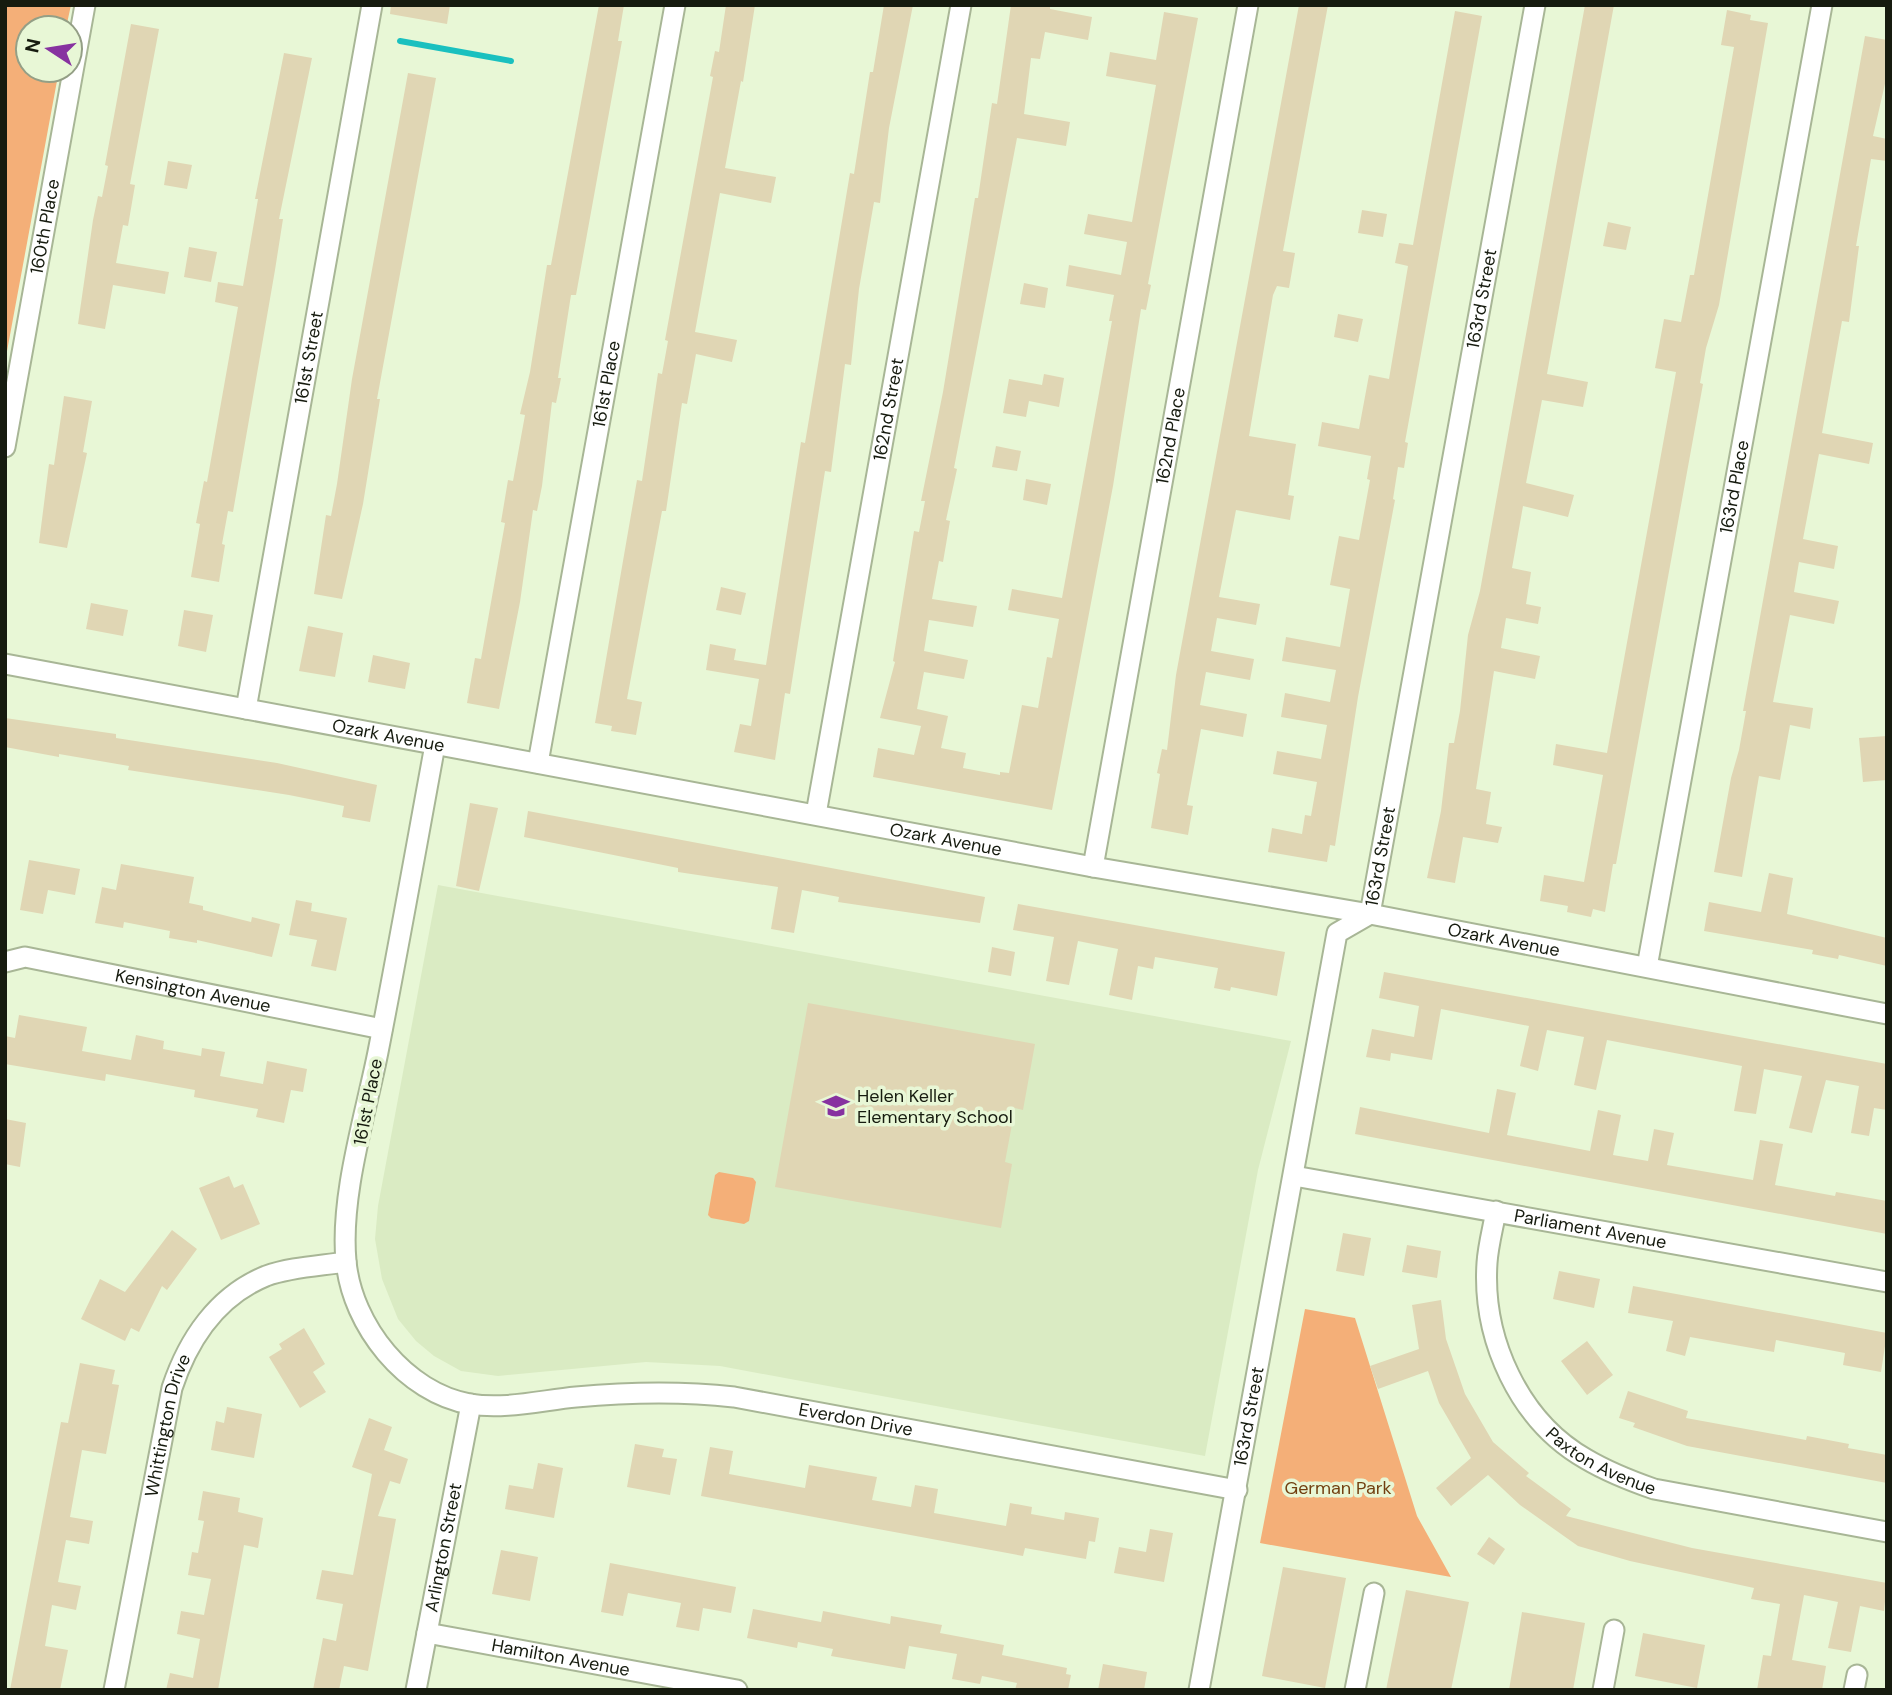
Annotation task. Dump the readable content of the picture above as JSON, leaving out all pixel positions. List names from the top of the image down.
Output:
{
  "streets": {
    "street": [
      "160th Place",
      "163rd Street",
      "161st Street",
      "161st Place",
      "162nd Street",
      "162nd Place",
      "163rd Place",
      "Ozark Avenue",
      "Kensington Avenue",
      "Parliament Avenue",
      "Everdon Drive",
      "Whittington Drive",
      "Paxton Avenue",
      "Arlington Street",
      "Hamilton Avenue"
    ]
  },
  "crossings": [
    ["163rd Street", "Ozark Avenue"],
    ["163rd Street", "Parliament Avenue"],
    ["163rd Street", "Everdon Drive"],
    ["161st Street", "Ozark Avenue"],
    ["161st Place", "Ozark Avenue"],
    ["161st Place", "Kensington Avenue"],
    ["161st Place", "Everdon Drive"],
    ["161st Place", "Whittington Drive"],
    ["161st Place", "Arlington Street"],
    ["162nd Street", "Ozark Avenue"],
    ["162nd Place", "Ozark Avenue"],
    ["163rd Place", "Ozark Avenue"],
    ["Parliament Avenue", "Paxton Avenue"],
    ["Everdon Drive", "Arlington Street"],
    ["Arlington Street", "Hamilton Avenue"]
  ],
  "parks": ["German Park"],
  "places": {
    "school or university": ["Helen Keller Elementary School"]
  },
  "north": "left"
}
